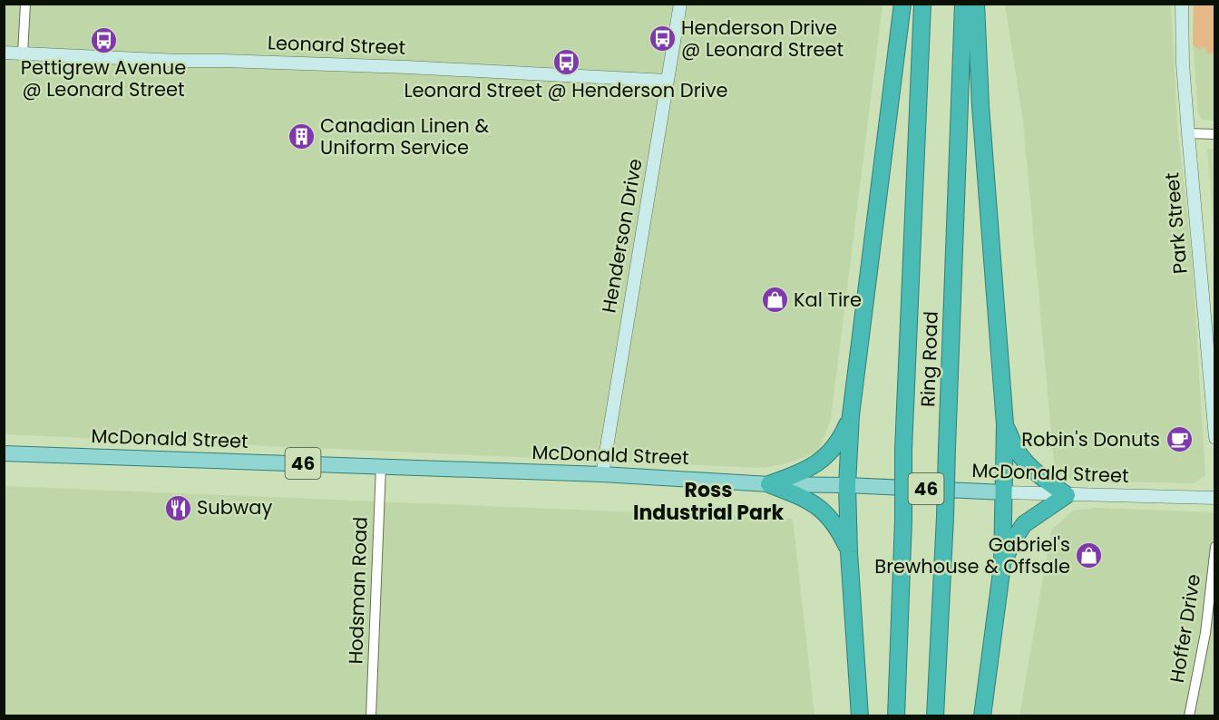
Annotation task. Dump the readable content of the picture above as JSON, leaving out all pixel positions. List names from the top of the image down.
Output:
{
  "streets": {
    "highway": ["Ring Road"],
    "main road": ["McDonald Street", "46"],
    "street": [
      "Leonard Street",
      "Park Street",
      "Henderson Drive",
      "Hodsman Road",
      "Hoffer Drive"
    ]
  },
  "crossings": [
    ["Leonard Street", "Henderson Drive"],
    ["Henderson Drive", "McDonald Street"],
    ["McDonald Street", "Hodsman Road"]
  ],
  "districts": ["Ross Industrial Park"],
  "places": {
    "bus stop": ["Henderson Drive @ Leonard Street", "Pettigrew Avenue @ Leonard Street", "Leonard Street @ Henderson Drive"],
    "building": ["Canadian Linen & Uniform Service"],
    "shop": ["Kal Tire", "Gabriel's Brewhouse & Offsale"],
    "cafe": ["Robin's Donuts"],
    "restaurant": ["Subway"]
  }
}
